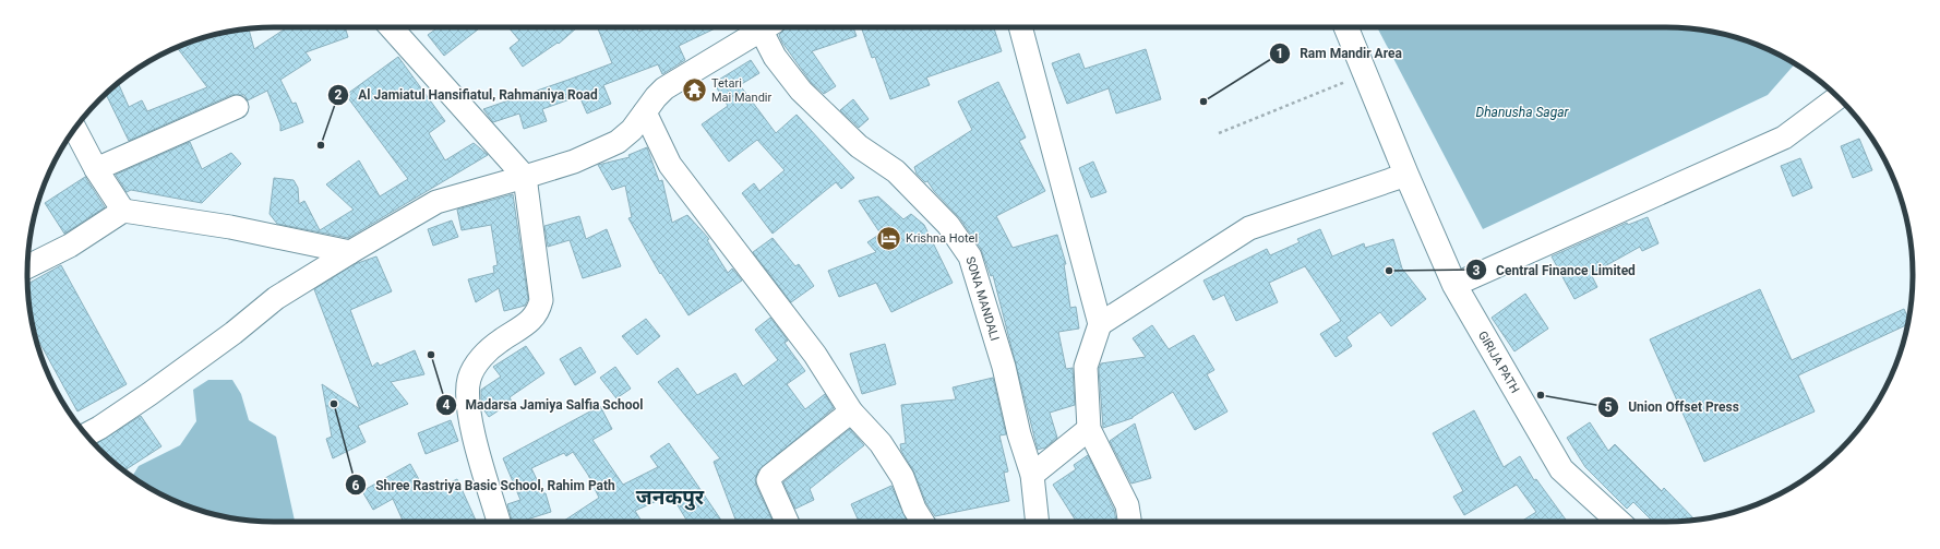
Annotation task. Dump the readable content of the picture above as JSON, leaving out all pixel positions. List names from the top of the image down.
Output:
{
  "streets": {
    "main road": ["GIRIJA PATH"],
    "street": ["SONA MANDALI"]
  },
  "districts": ["जनकपुर"],
  "water": ["Dhanusha Sagar"],
  "places": {
    "temple": ["Tetari Mai Mandir"],
    "other": [
      "Ram Mandir Area",
      "Al Jamiatul Hansifiatul, Rahmaniya Road",
      "Central Finance Limited",
      "Madarsa Jamiya Salfia School",
      "Union Offset Press",
      "Shree Rastriya Basic School, Rahim Path"
    ],
    "hotel": ["Krishna Hotel"]
  }
}
